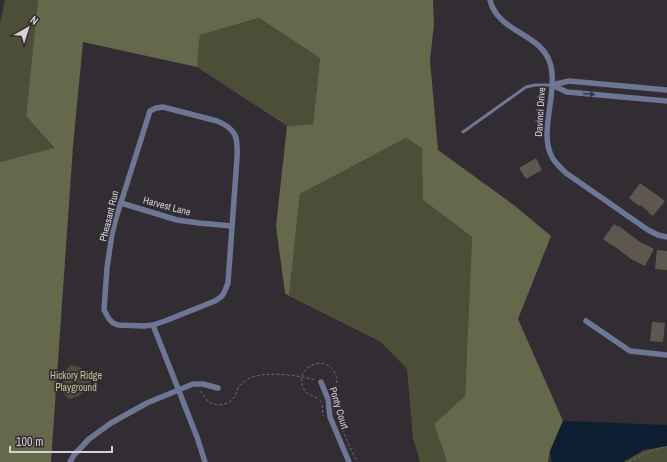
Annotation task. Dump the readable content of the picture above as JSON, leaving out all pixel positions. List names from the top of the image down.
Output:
{
  "streets": {
    "street": [
      "Davinci Drive",
      "Harvest Lane",
      "Pheasant Run",
      "Ponty Court"
    ]
  },
  "crossings": [
    ["Harvest Lane", "Pheasant Run"]
  ],
  "parks": ["Hickory Ridge Playground"],
  "scale_bar": "100 m",
  "north": "top right"
}
